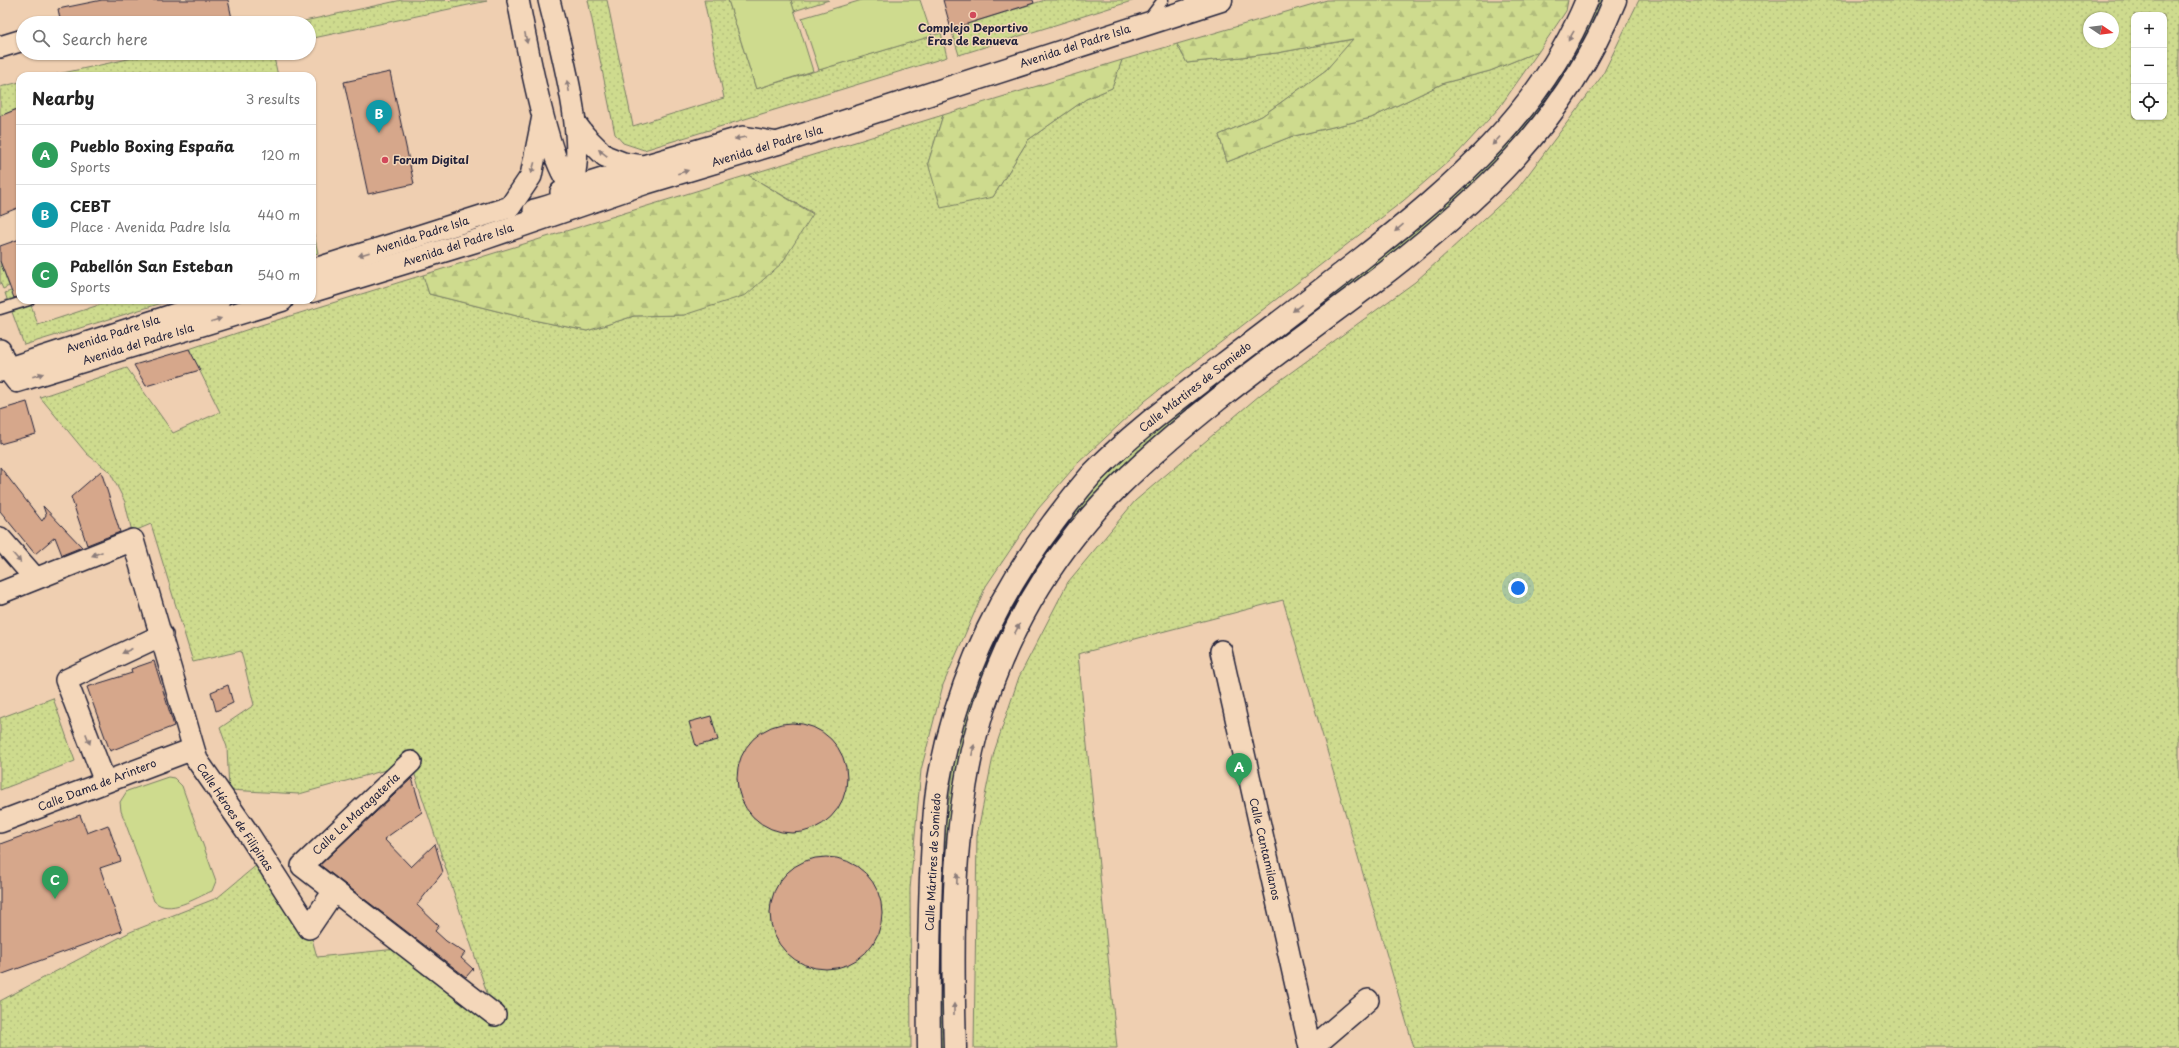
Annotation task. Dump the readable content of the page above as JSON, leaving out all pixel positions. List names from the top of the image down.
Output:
{
  "streets": {
    "main road": ["Avenida del Padre Isla", "Calle Mártires de Somiedo"],
    "street": [
      "Avenida Padre Isla",
      "Calle Dama de Arintero",
      "Calle La Maragatería",
      "Calle Héroes de Filipinas",
      "Calle Cantamilanos"
    ]
  },
  "crossings": [
    ["Avenida del Padre Isla", "Avenida Padre Isla"],
    ["Calle Dama de Arintero", "Calle Héroes de Filipinas"],
    ["Calle La Maragatería", "Calle Héroes de Filipinas"]
  ],
  "one_way": ["Avenida Padre Isla"],
  "places": ["Complejo Deportivo Eras de Renueva", "Forum Digital"],
  "north": "right",
  "page": {
    "map_buttons": ["+", "−"],
    "search": "Search here",
    "heading": ["Nearby", "3 results"],
    "pins": ["B", "A", "C"],
    "list": [
      {
        "mark": "A",
        "name": "Pueblo Boxing España",
        "note": "Sports",
        "value": "120 m"
      },
      {
        "mark": "B",
        "name": "CEBT",
        "note": "Place · Avenida Padre Isla",
        "value": "440 m"
      },
      {
        "mark": "C",
        "name": "Pabellón San Esteban",
        "note": "Sports",
        "value": "540 m"
      }
    ]
  }
}
